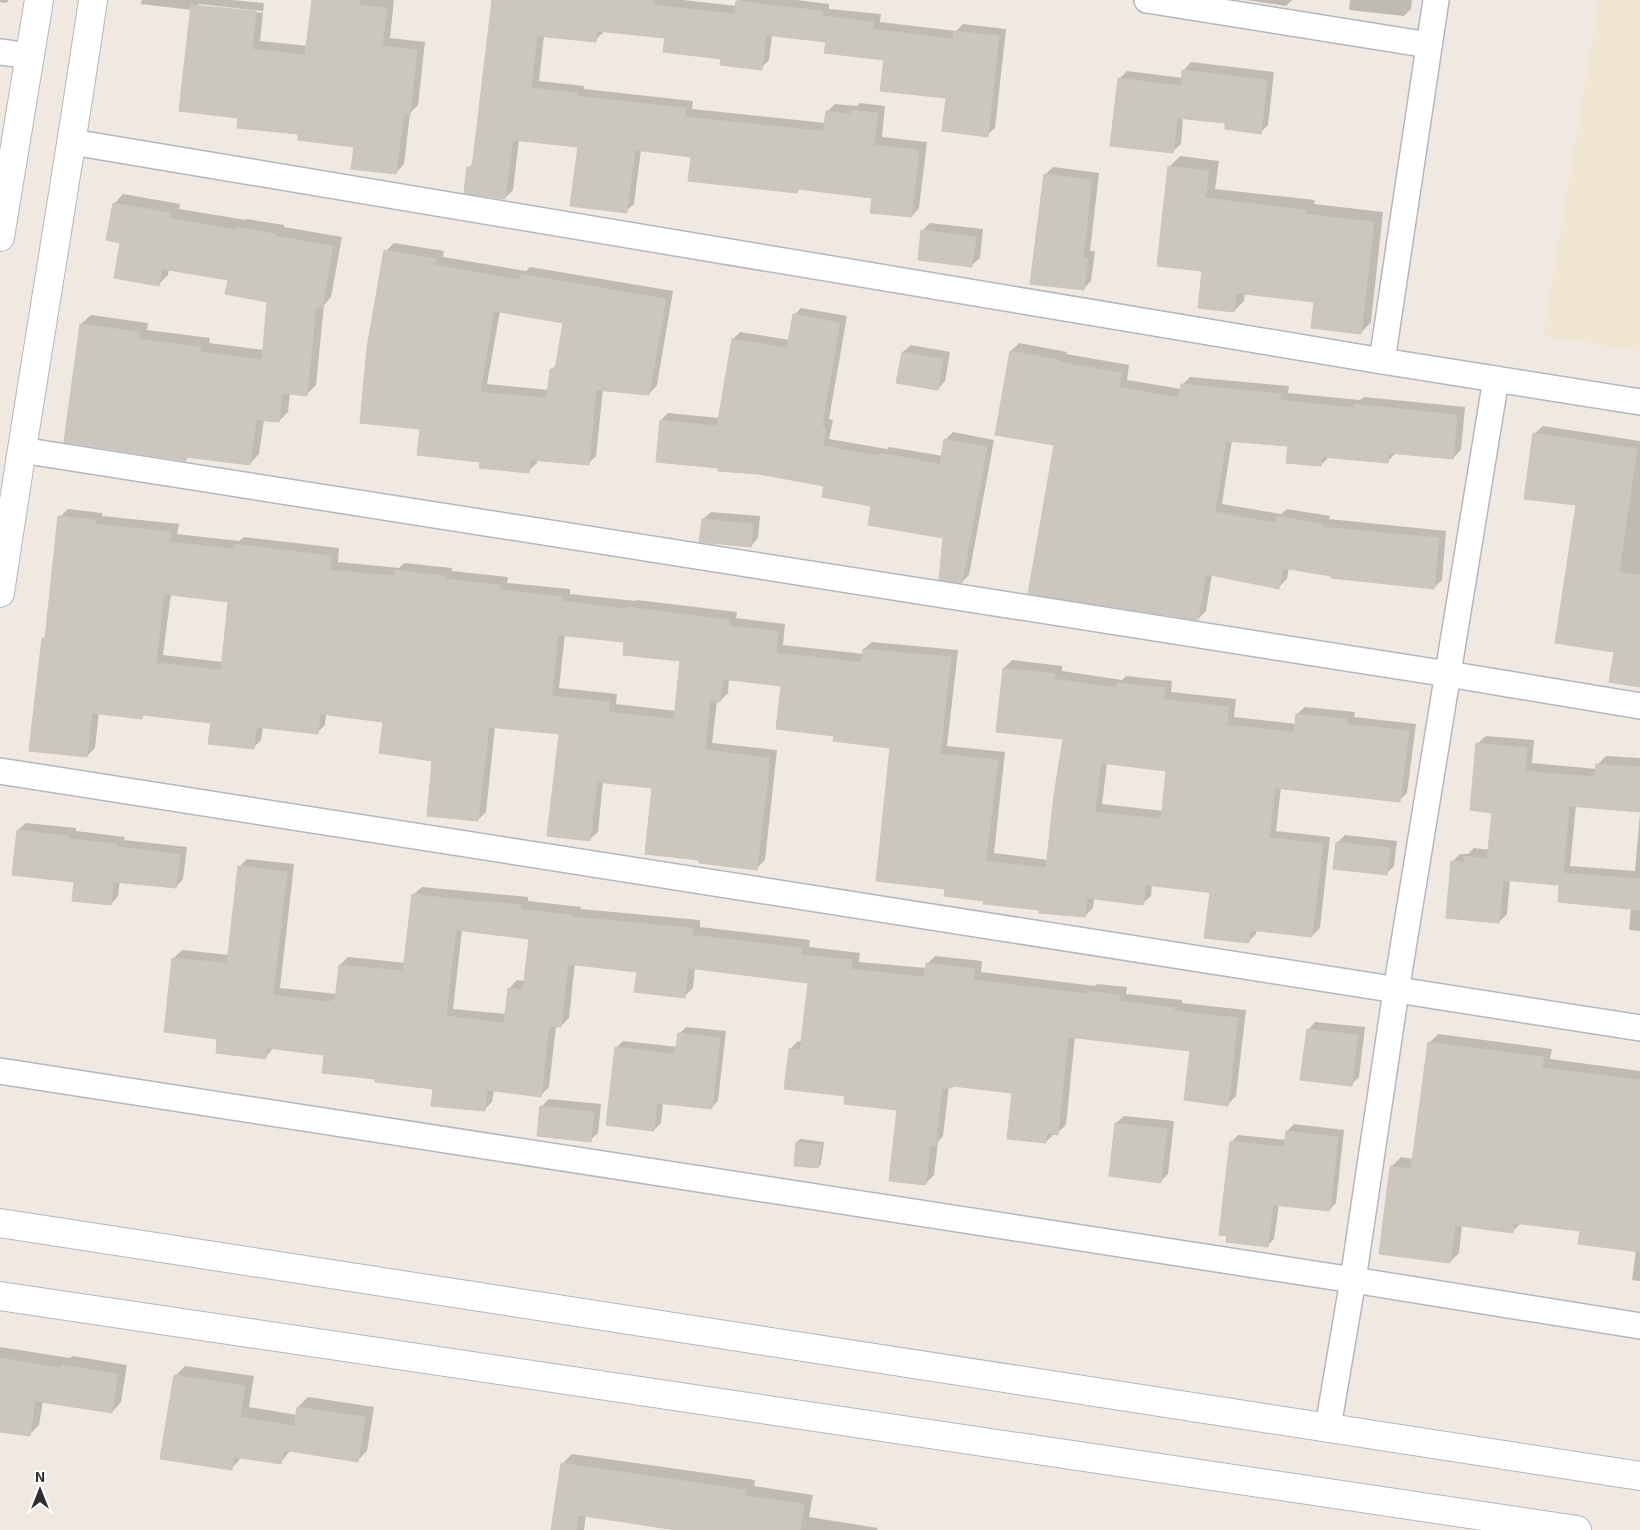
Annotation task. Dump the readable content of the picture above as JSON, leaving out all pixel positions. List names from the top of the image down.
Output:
{
  "north": "top"
}
